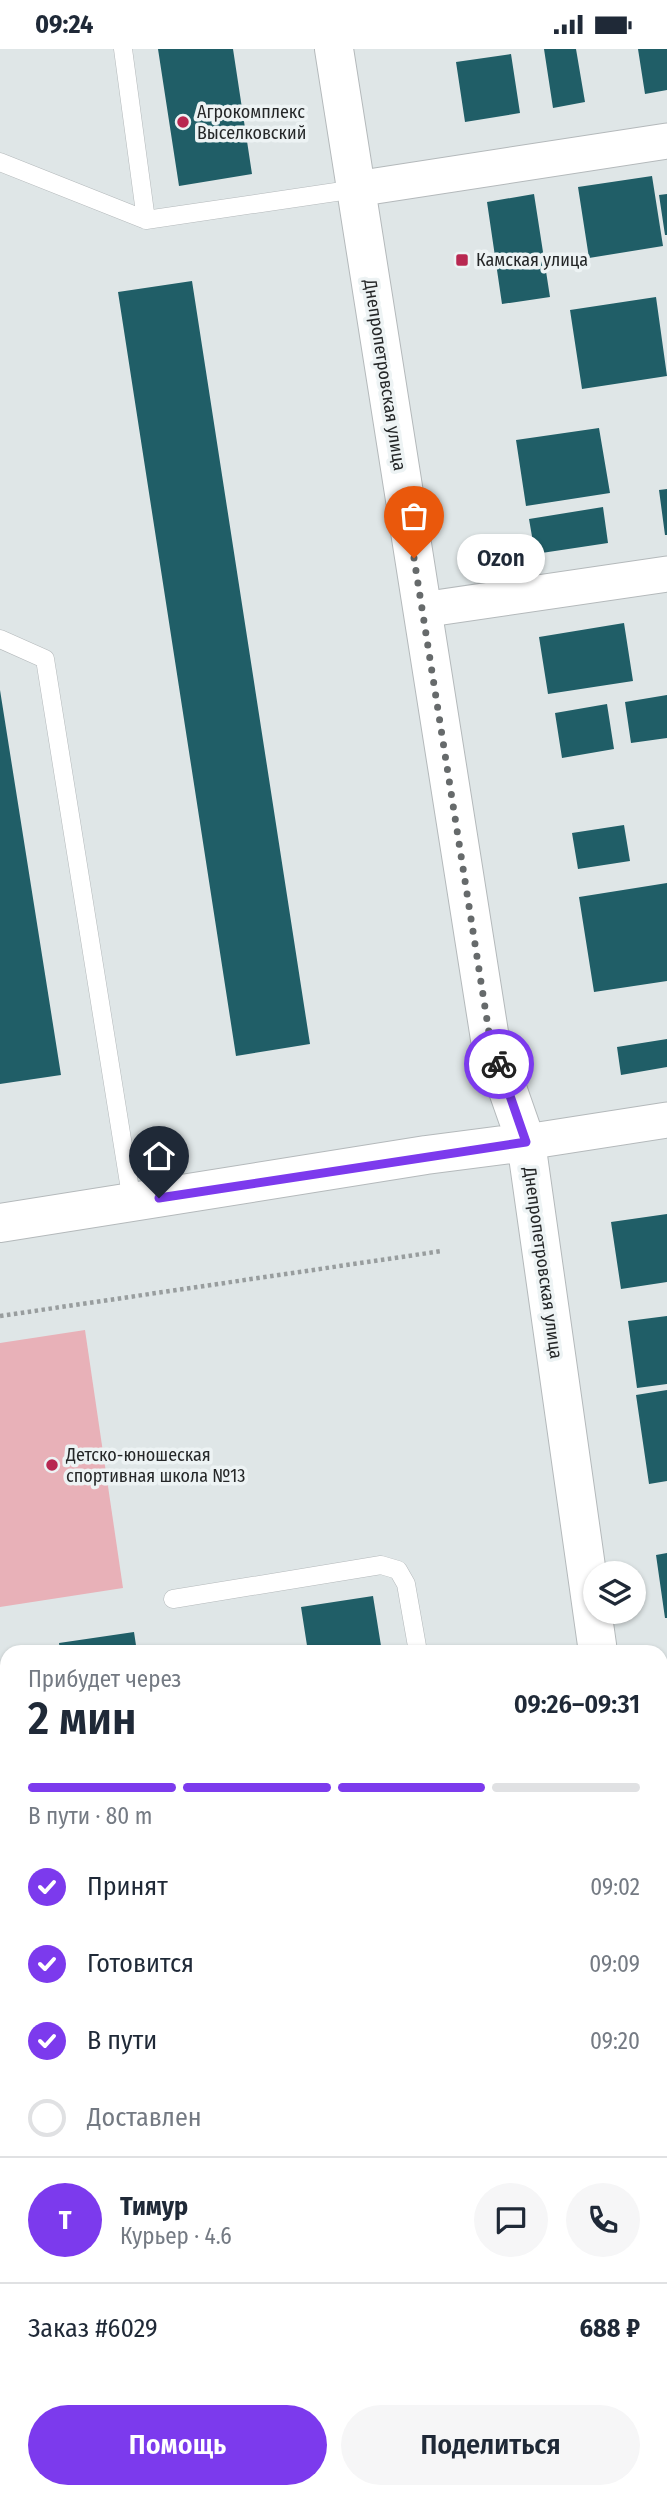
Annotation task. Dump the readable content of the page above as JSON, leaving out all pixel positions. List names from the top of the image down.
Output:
{
  "streets": {
    "street": ["Днепропетровская улица"]
  },
  "places": {
    "other": ["Агрокомплекс Выселковский", "Ozon", "Детско-юношеская спортивная школа №13"],
    "transit": ["Камская улица"]
  },
  "page": {
    "status": "09:24",
    "bubble": "Ozon",
    "heading": ["2 мин", "Прибудет через", "09:26–09:31"],
    "panel": [
      "Тимур",
      "Курьер · 4.6",
      "Заказ #6029",
      "688 ₽"
    ],
    "bar": "В пути · 80 m",
    "list": [
      ["Принят", "09:02"],
      ["Готовится", "09:09"],
      ["В пути", "09:20"],
      "Доставлен"
    ],
    "round": "Т",
    "buttons": ["Помощь", "Поделиться"]
  }
}
